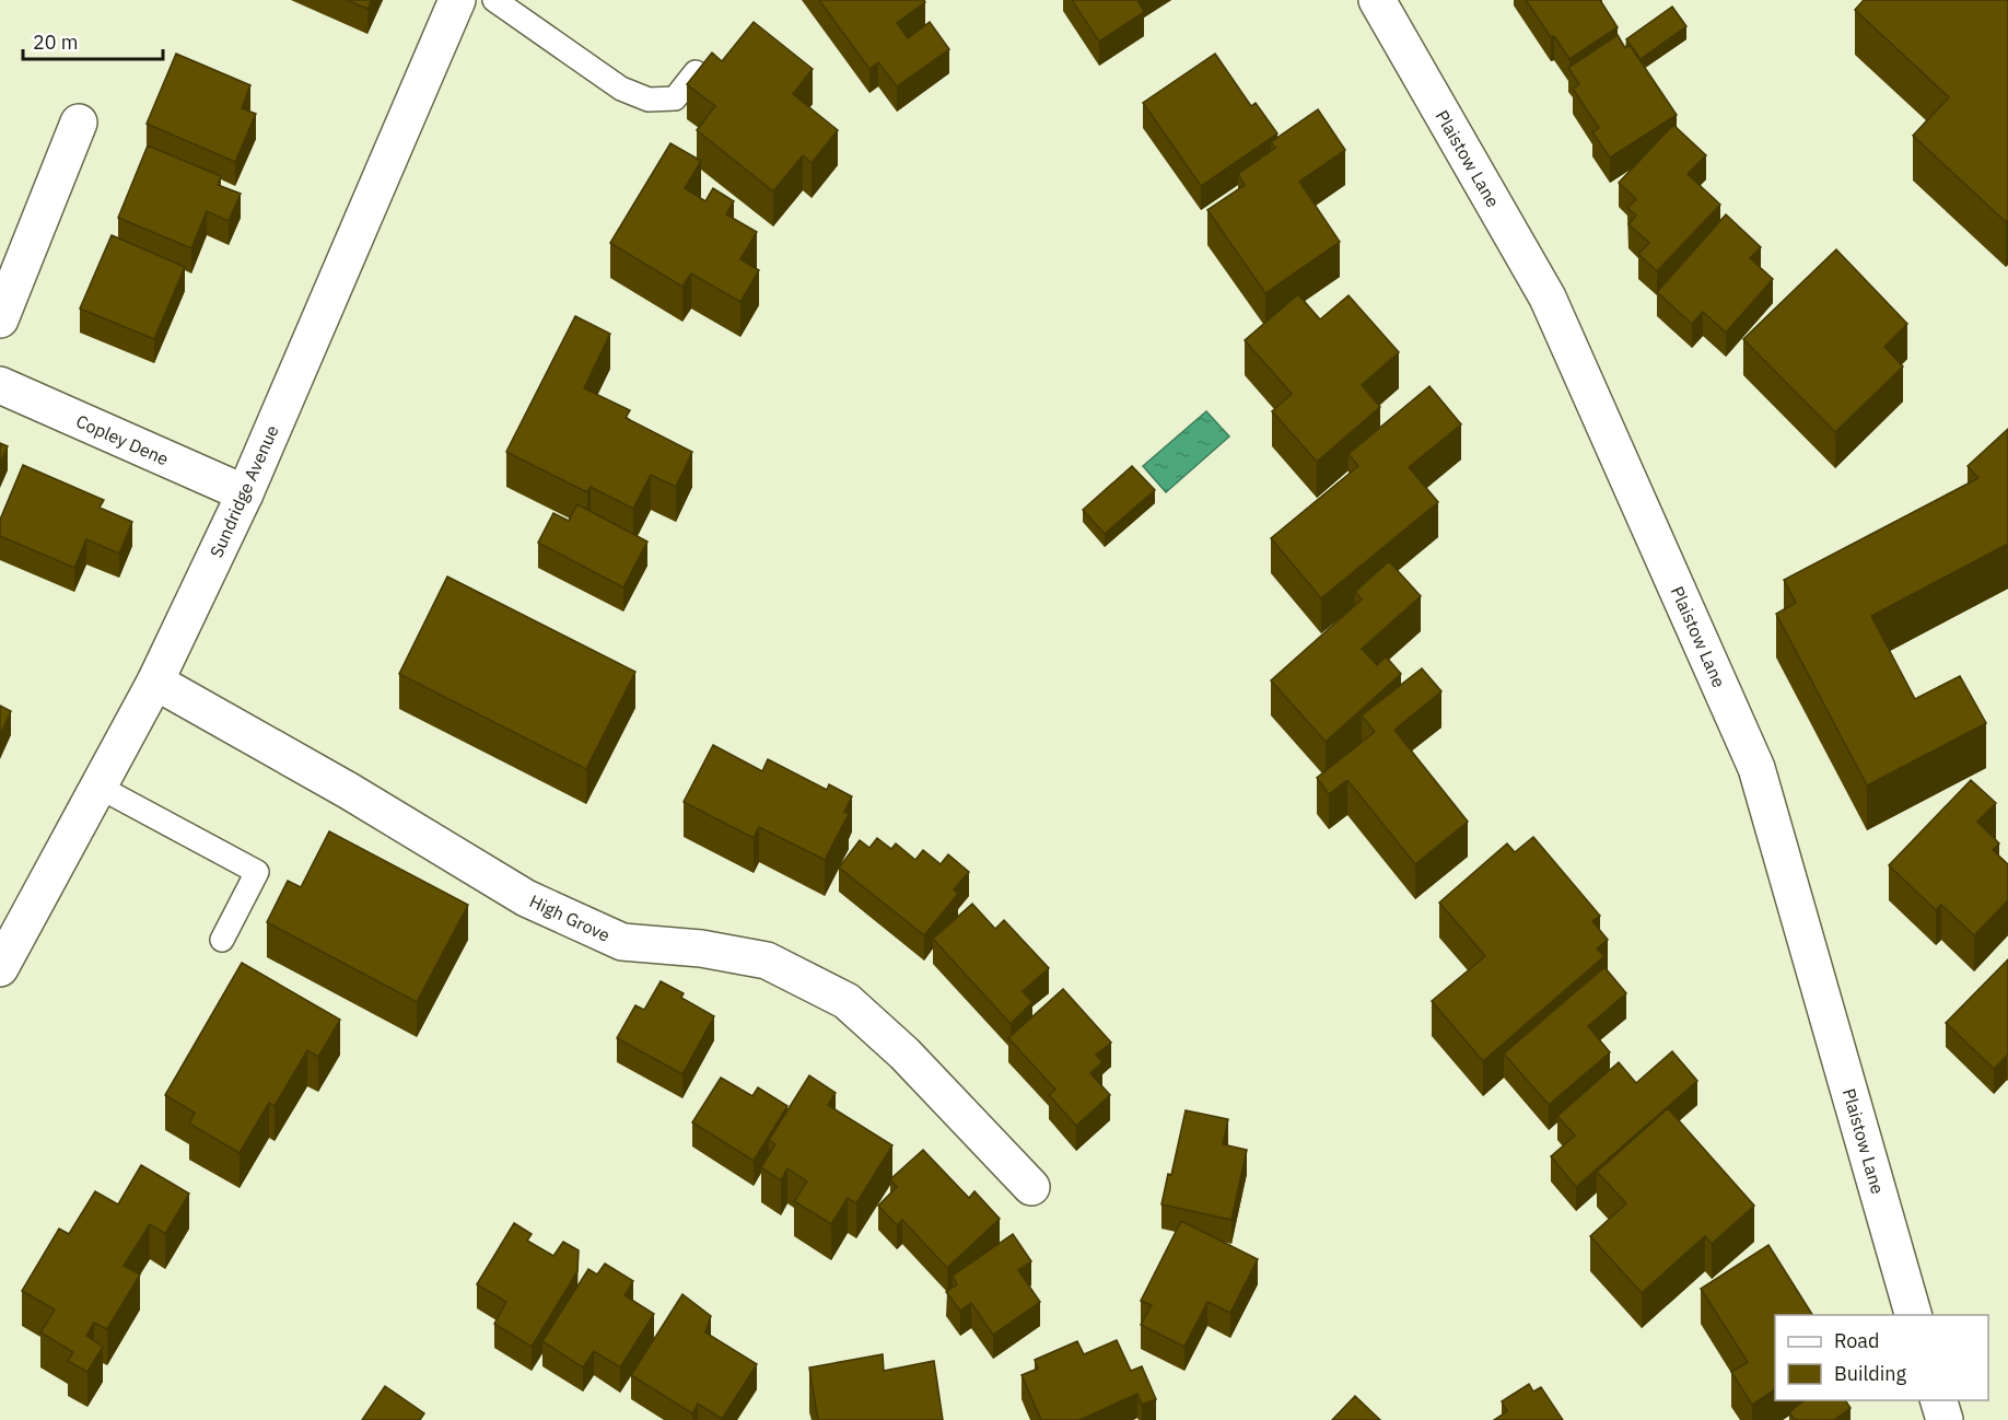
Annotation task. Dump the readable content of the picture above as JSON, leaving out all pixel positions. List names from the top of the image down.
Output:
{
  "streets": {
    "street": [
      "Plaistow Lane",
      "Copley Dene",
      "Sundridge Avenue",
      "High Grove"
    ]
  },
  "crossings": [
    ["Copley Dene", "Sundridge Avenue"],
    ["Sundridge Avenue", "High Grove"]
  ],
  "legend": ["Road", "Building"],
  "scale_bar": "20 m"
}
